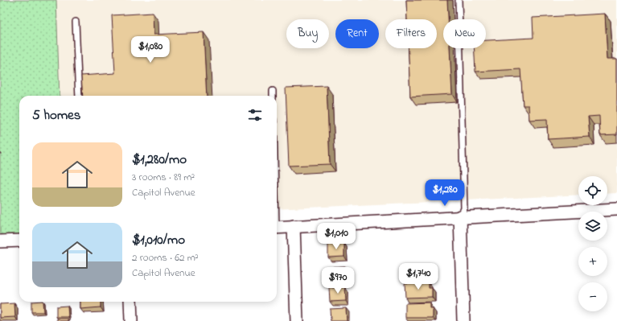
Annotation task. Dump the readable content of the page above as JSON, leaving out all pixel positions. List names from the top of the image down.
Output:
{
  "page": {
    "chip": [
      "Buy",
      "Rent",
      "Filters",
      "New"
    ],
    "price": [
      "$1,080",
      "$1,280",
      "$1,010",
      "$1,740",
      "$970"
    ],
    "heading": "5 homes",
    "list": [
      {
        "name": "$1,280/mo",
        "note": "3 rooms · 89 m² · Capitol Avenue"
      },
      {
        "name": "$1,010/mo",
        "note": "2 rooms · 62 m² · Capitol Avenue"
      }
    ],
    "map_buttons": ["+", "−"]
  }
}
